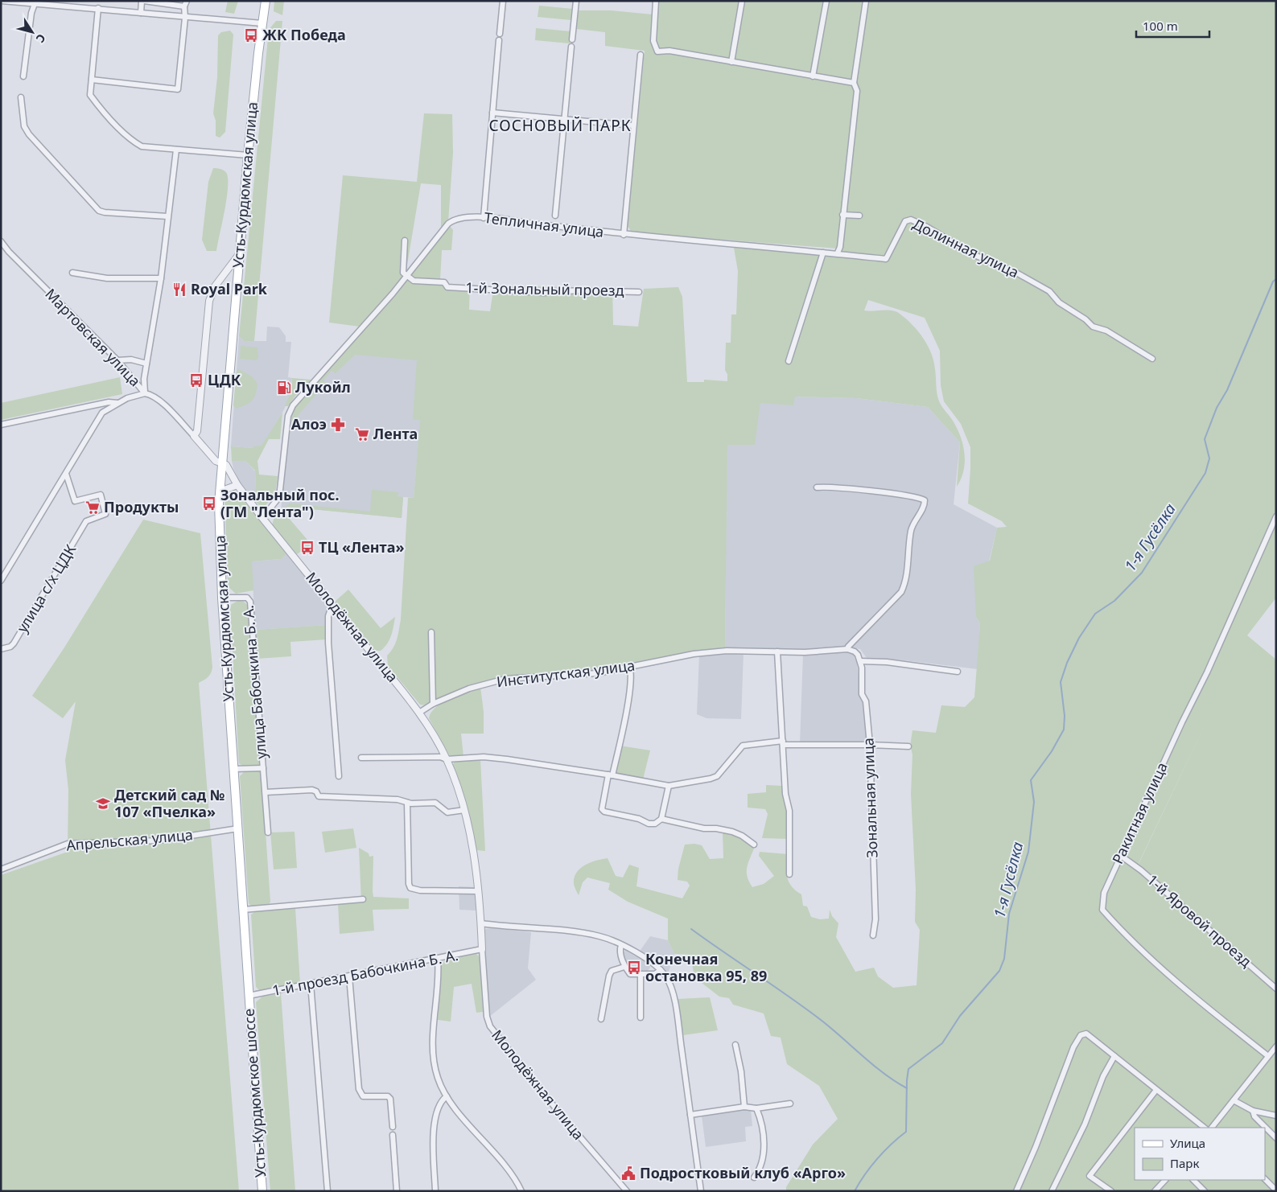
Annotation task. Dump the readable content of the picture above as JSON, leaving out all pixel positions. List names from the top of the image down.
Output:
{
  "streets": {
    "main road": ["Усть-Курдюмская улица", "Усть-Курдюмское шоссе"],
    "street": [
      "Тепличная улица",
      "Долинная улица",
      "1-й Зональный проезд",
      "Мартовская улица",
      "улица с/х ЦДК",
      "Молодёжная улица",
      "Институтская улица",
      "улица Бабочкина Б. А.",
      "Зональная улица",
      "Ракитная улица",
      "Апрельская улица",
      "1-й Яровой проезд",
      "1-й проезд Бабочкина Б. А."
    ]
  },
  "crossings": [
    ["Усть-Курдюмская улица", "Мартовская улица"],
    ["Усть-Курдюмская улица", "Молодёжная улица"],
    ["Усть-Курдюмская улица", "улица Бабочкина Б. А."],
    ["Усть-Курдюмская улица", "Апрельская улица"],
    ["Усть-Курдюмская улица", "1-й проезд Бабочкина Б. А."],
    ["Усть-Курдюмская улица", "Усть-Курдюмское шоссе"],
    ["Тепличная улица", "Долинная улица"],
    ["Тепличная улица", "1-й Зональный проезд"],
    ["Мартовская улица", "Молодёжная улица"],
    ["Молодёжная улица", "Институтская улица"],
    ["Молодёжная улица", "1-й проезд Бабочкина Б. А."],
    ["Ракитная улица", "1-й Яровой проезд"],
    ["1-й проезд Бабочкина Б. А.", "Усть-Курдюмское шоссе"]
  ],
  "districts": ["СОСНОВЫЙ ПАРК"],
  "water": ["1-я Гусёлка"],
  "places": {
    "bus stop": [
      "ЖК Победа",
      "ЦДК",
      "Зональный пос. (ГМ \"Лента\")",
      "ТЦ «Лента»",
      "Конечная остановка 95, 89"
    ],
    "restaurant": ["Royal Park"],
    "fuel station": ["Лукойл"],
    "pharmacy": ["Алоэ"],
    "supermarket": ["Лента", "Продукты"],
    "school or university": ["Детский сад № 107 «Пчелка»"],
    "public building": ["Подростковый клуб «Арго»"]
  },
  "legend": ["Улица", "Парк"],
  "scale_bar": "100 m",
  "north": "bottom right"
}
